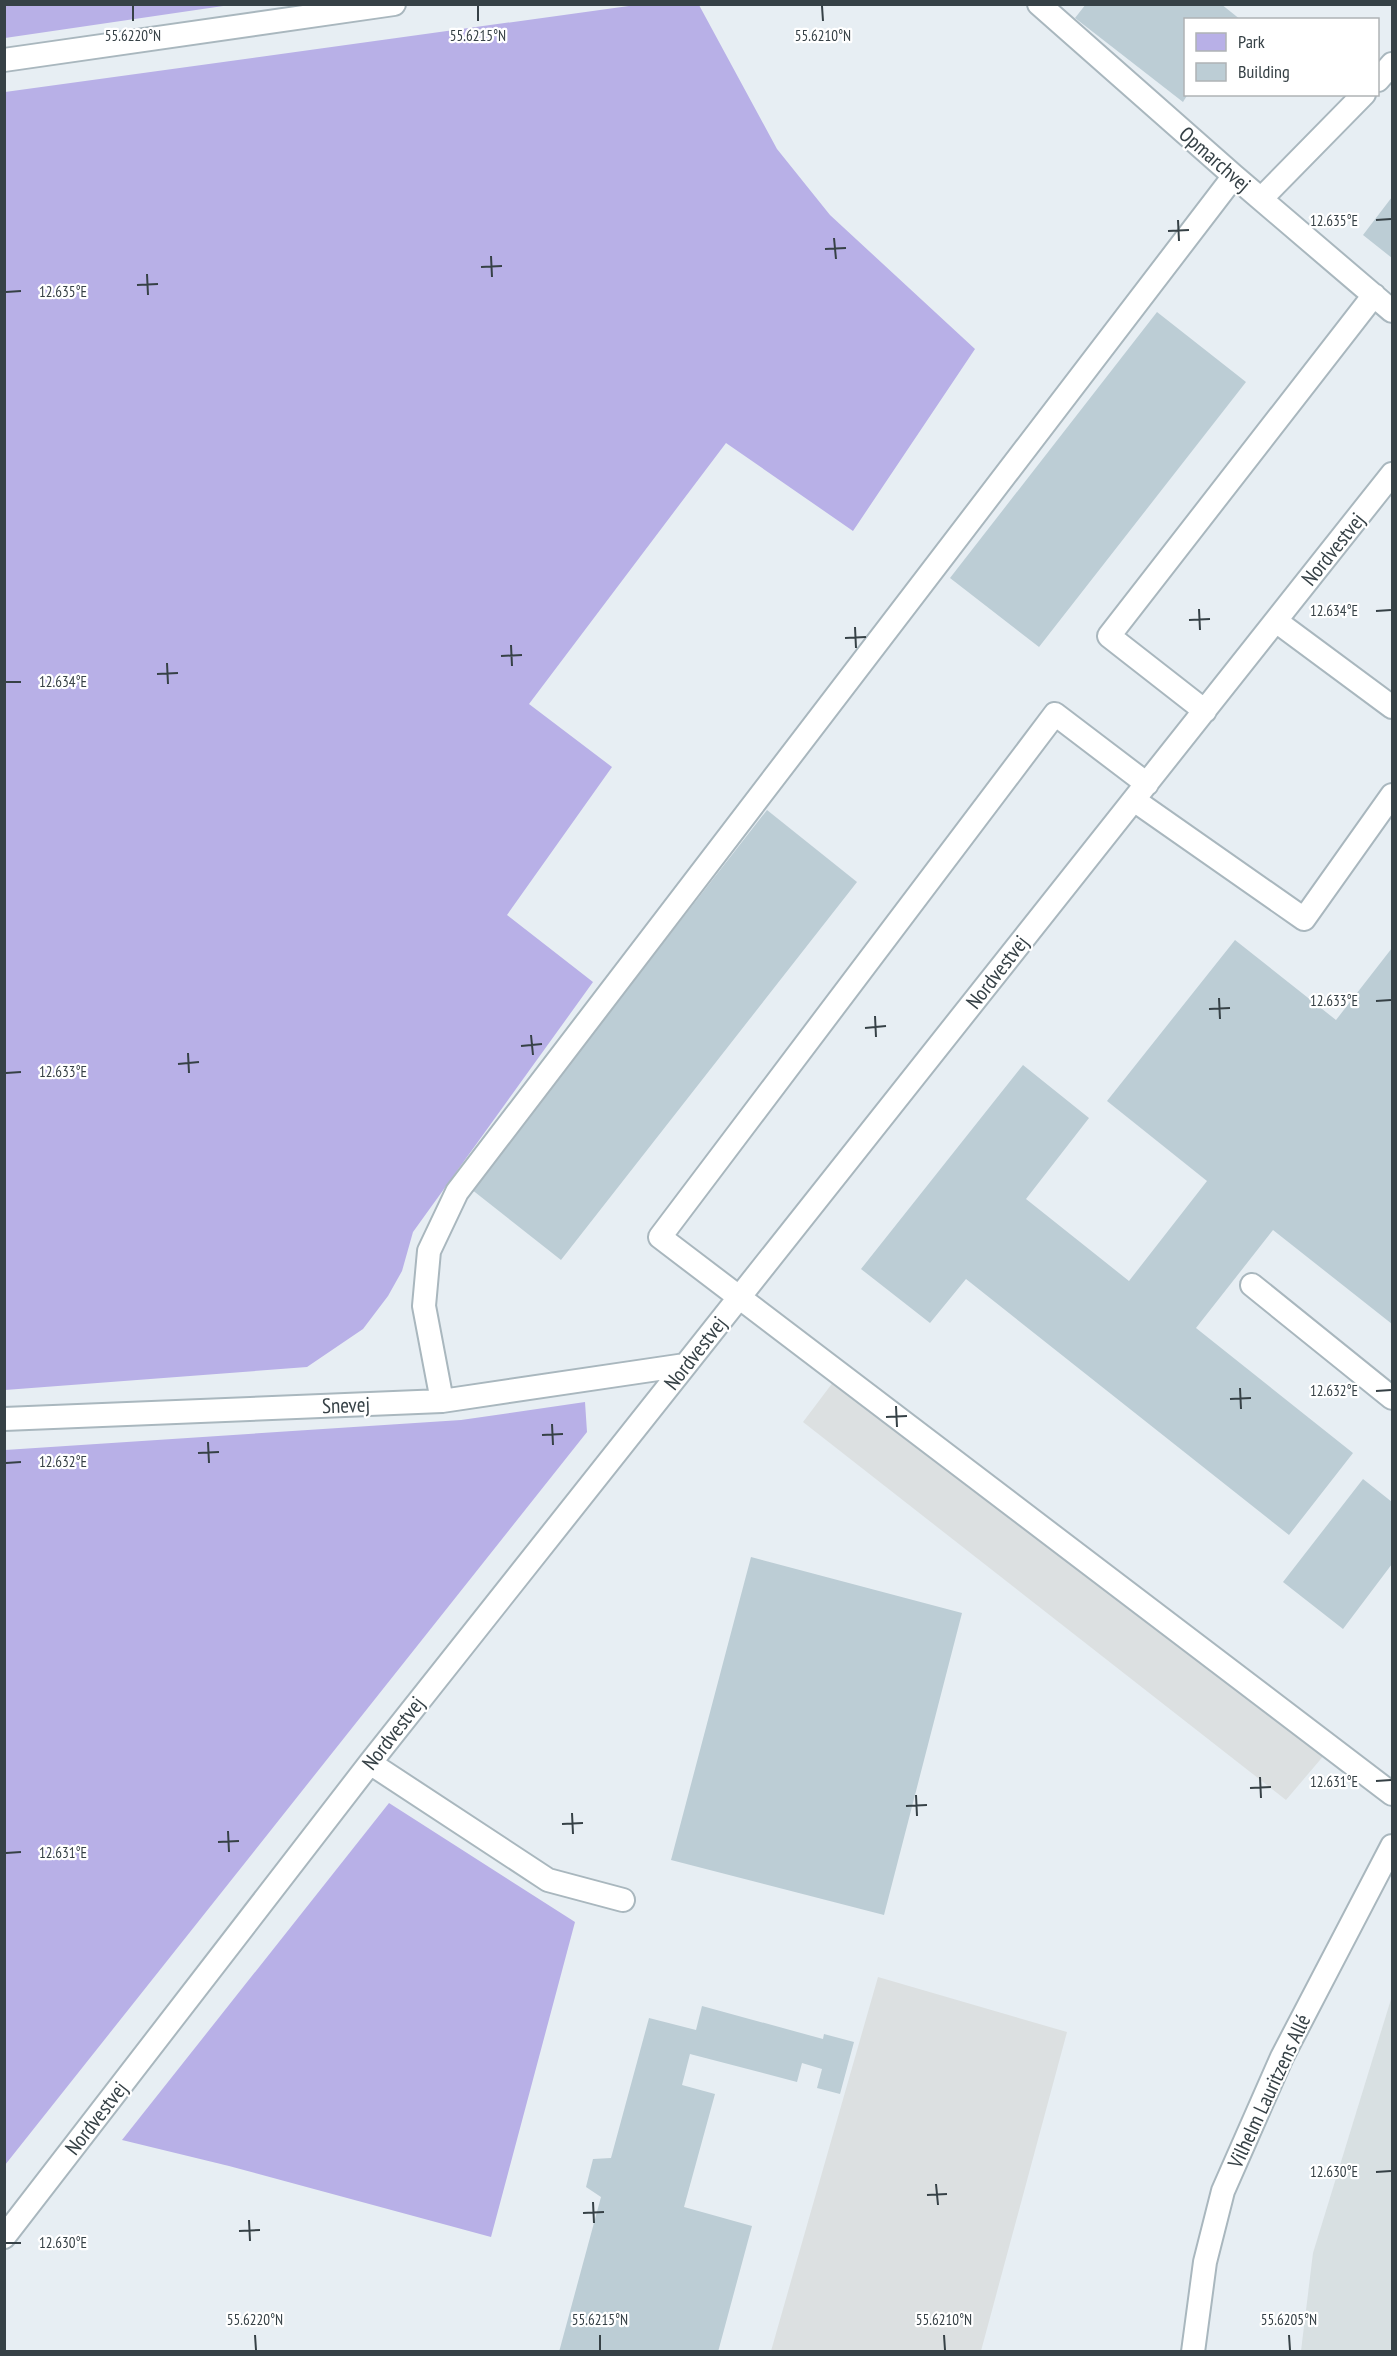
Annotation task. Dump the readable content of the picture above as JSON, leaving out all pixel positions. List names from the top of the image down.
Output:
{
  "streets": {
    "lane": [
      "Opmarchvej",
      "Nordvestvej",
      "Snevej",
      "Vilhelm Lauritzens Allé"
    ]
  },
  "crossings": [
    ["Nordvestvej", "Snevej"]
  ],
  "legend": ["Park", "Building"],
  "coordinates": [
    "55.6220°N",
    "55.6215°N",
    "55.6210°N",
    "12.635°E",
    "12.634°E",
    "12.633°E",
    "12.632°E",
    "12.631°E",
    "12.630°E",
    "55.6205°N"
  ]
}
